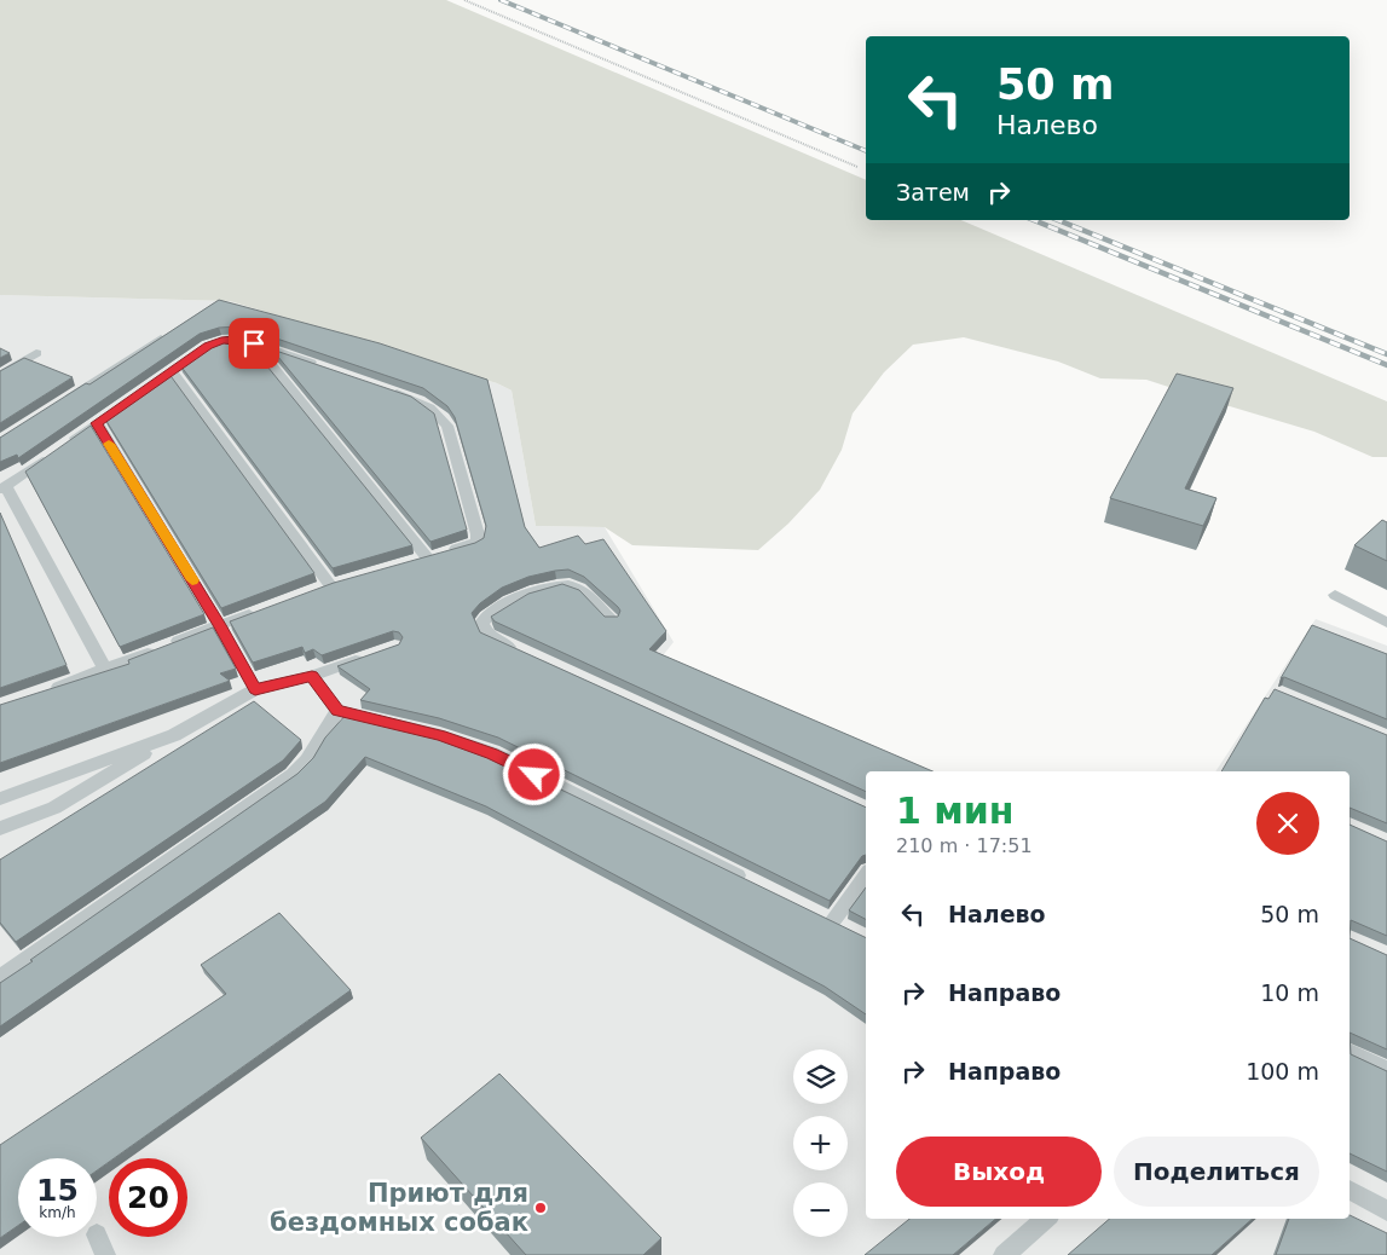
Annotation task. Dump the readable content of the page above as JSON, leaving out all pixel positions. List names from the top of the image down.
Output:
{
  "places": ["Приют для бездомных собак"],
  "page": {
    "turn": ["50 m", "Налево"],
    "then": "Затем",
    "heading": ["1 мин", "210 m · 17:51"],
    "list": [
      {
        "name": "Налево",
        "value": "50 m"
      },
      {
        "name": "Направо",
        "value": "10 m"
      },
      {
        "name": "Направо",
        "value": "100 m"
      }
    ],
    "map_buttons": ["+", "−"],
    "buttons": ["Выход", "Поделиться"],
    "speed": "15 km/h",
    "limit": "20"
  }
}
